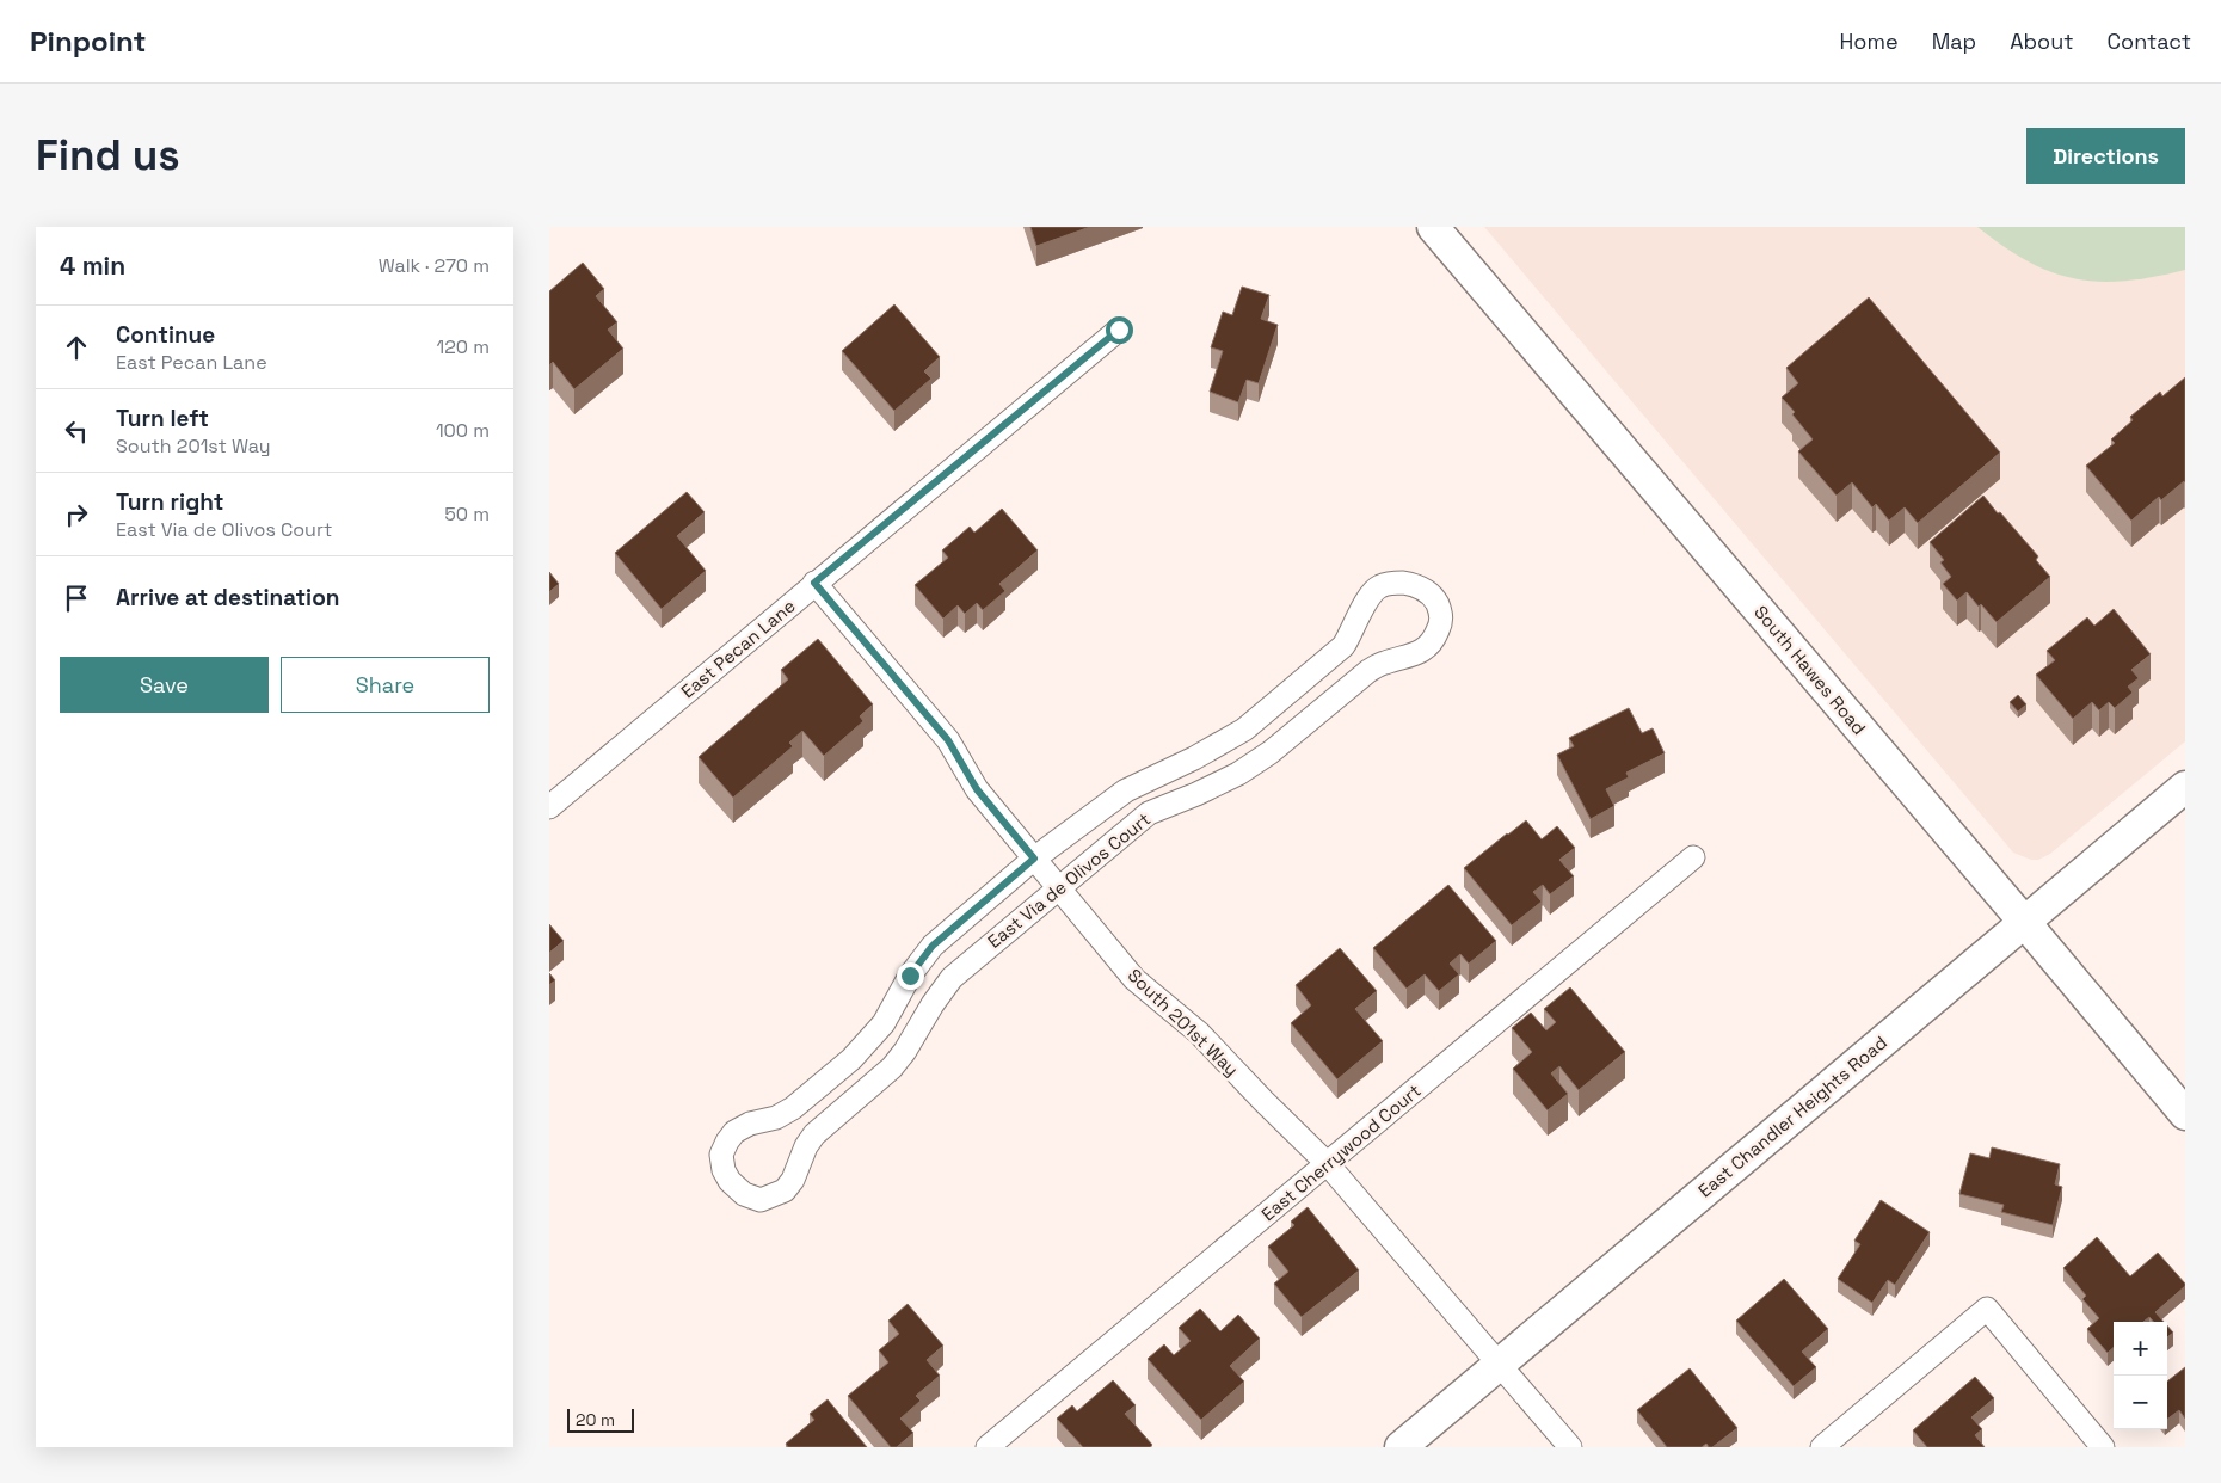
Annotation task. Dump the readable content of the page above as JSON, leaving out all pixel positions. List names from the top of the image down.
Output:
{
  "streets": {
    "main road": ["South Hawes Road", "East Chandler Heights Road"],
    "street": [
      "East Pecan Lane",
      "East Via de Olivos Court",
      "South 201st Way",
      "East Cherrywood Court"
    ]
  },
  "crossings": [
    ["East Pecan Lane", "South 201st Way"],
    ["South Hawes Road", "East Chandler Heights Road"],
    ["East Via de Olivos Court", "South 201st Way"],
    ["South 201st Way", "East Chandler Heights Road"],
    ["South 201st Way", "East Cherrywood Court"]
  ],
  "scale_bar": "20 m",
  "page": {
    "header": "Pinpoint",
    "nav": [
      "Home",
      "Map",
      "About",
      "Contact"
    ],
    "buttons": [
      "Directions",
      ["Save", "Share"]
    ],
    "title": "Find us",
    "heading": ["4 min", "Walk · 270 m"],
    "list": [
      ["Continue", "East Pecan Lane", "120 m"],
      ["Turn left", "South 201st Way", "100 m"],
      ["Turn right", "East Via de Olivos Court", "50 m"],
      "Arrive at destination"
    ],
    "map_buttons": ["+", "−"],
    "scale": "20 m"
  }
}
